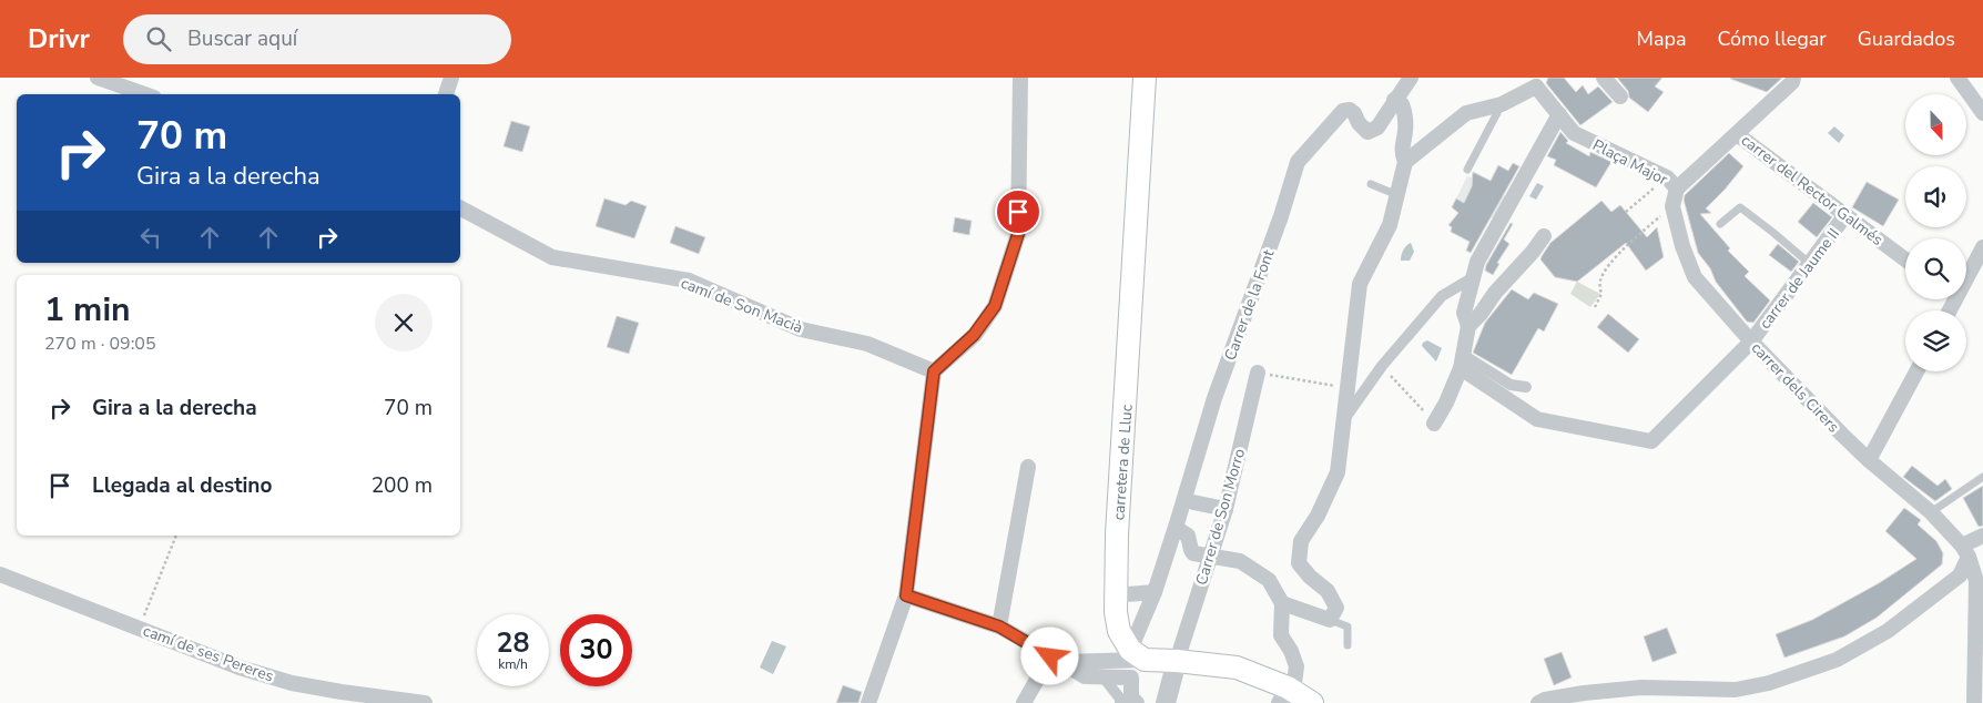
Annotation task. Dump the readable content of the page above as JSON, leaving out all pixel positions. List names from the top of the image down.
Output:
{
  "streets": {
    "main road": ["carretera de Lluc"],
    "street": [
      "Plaça Major",
      "carrer del Rector Galmés",
      "carrer de Jaume II",
      "camí de Son Macià",
      "Carrer de la Font",
      "carrer dels Cirers",
      "Carrer de Son Morro",
      "camí de ses Pereres"
    ]
  },
  "crossings": [
    ["Plaça Major", "carrer del Rector Galmés"],
    ["Plaça Major", "carrer dels Cirers"],
    ["carrer del Rector Galmés", "carrer de Jaume II"],
    ["carrer de Jaume II", "carrer dels Cirers"],
    ["Carrer de la Font", "carretera de Lluc"]
  ],
  "north": "bottom",
  "page": {
    "header": "Drivr",
    "search": "Buscar aquí",
    "nav": ["Mapa", "Cómo llegar", "Guardados"],
    "turn": ["70 m", "Gira a la derecha"],
    "heading": ["1 min", "270 m · 09:05"],
    "list": [
      {
        "name": "Gira a la derecha",
        "value": "70 m"
      },
      {
        "name": "Llegada al destino",
        "value": "200 m"
      }
    ],
    "speed": "28 km/h",
    "limit": "30"
  }
}
